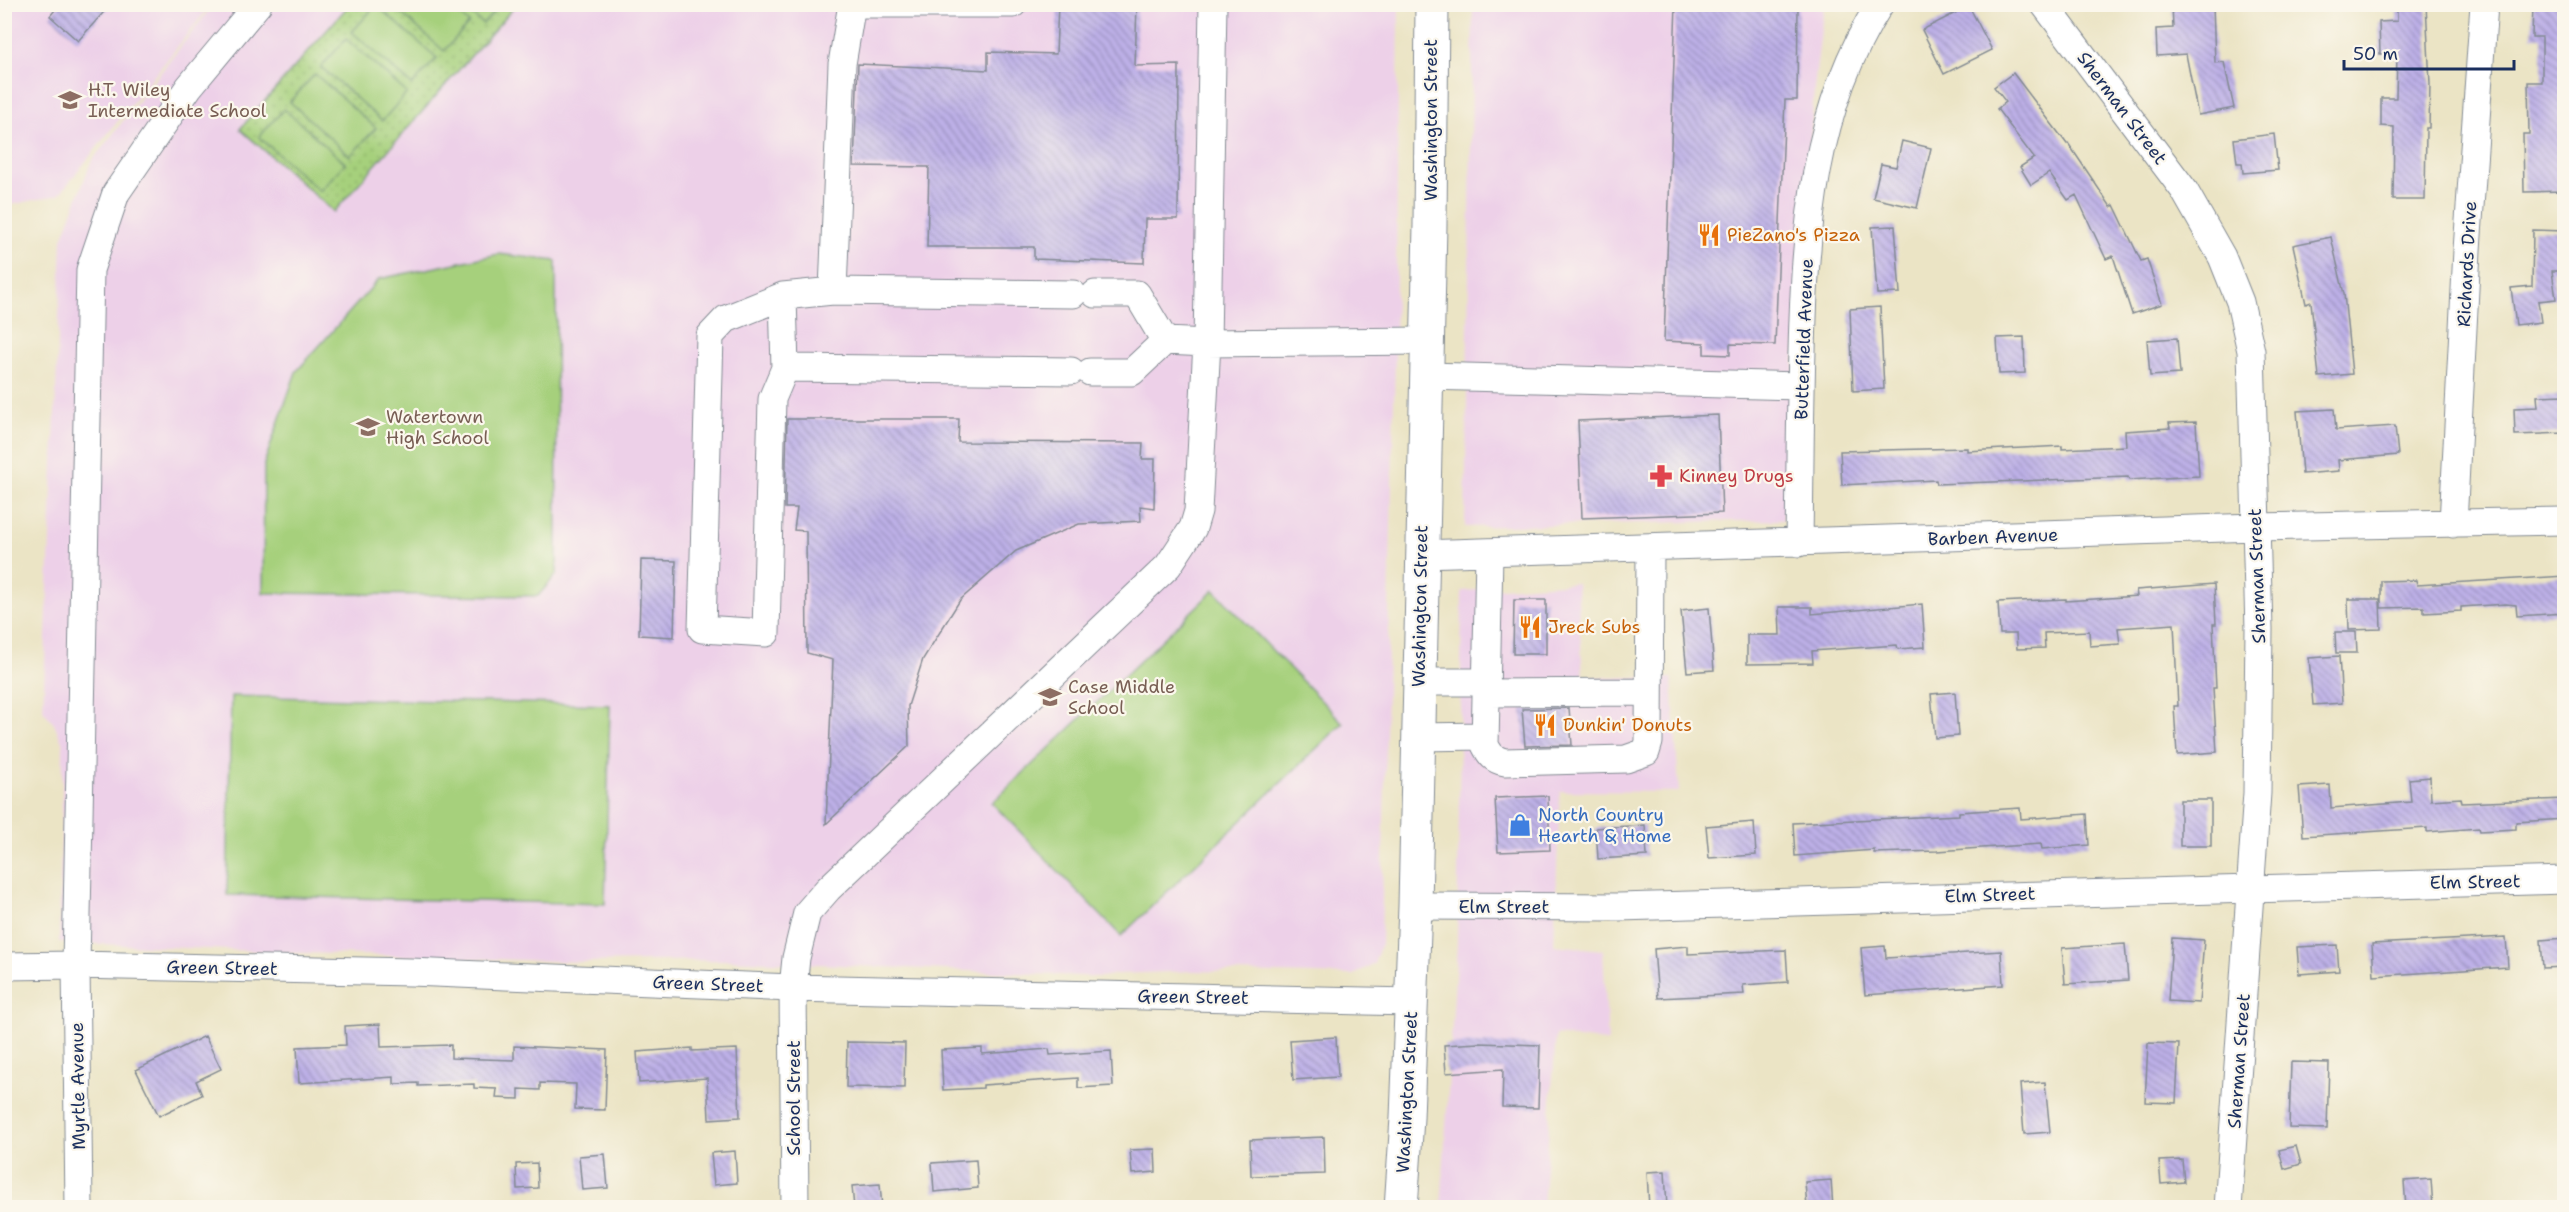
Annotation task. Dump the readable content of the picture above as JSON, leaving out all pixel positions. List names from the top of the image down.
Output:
{
  "streets": {
    "main road": ["Washington Street"],
    "street": [
      "Sherman Street",
      "Richards Drive",
      "Butterfield Avenue",
      "Barben Avenue",
      "Elm Street",
      "Green Street",
      "Myrtle Avenue",
      "School Street"
    ]
  },
  "crossings": [
    ["Sherman Street", "Barben Avenue"],
    ["Sherman Street", "Elm Street"],
    ["Washington Street", "Barben Avenue"],
    ["Washington Street", "Elm Street"],
    ["Washington Street", "Green Street"],
    ["Richards Drive", "Barben Avenue"],
    ["Butterfield Avenue", "Barben Avenue"],
    ["Green Street", "Myrtle Avenue"],
    ["Green Street", "School Street"]
  ],
  "places": {
    "school or university": ["H.T. Wiley Intermediate School", "Watertown High School", "Case Middle School"],
    "restaurant": ["PieZano's Pizza", "Jreck Subs", "Dunkin' Donuts"],
    "pharmacy": ["Kinney Drugs"],
    "shop": ["North Country Hearth & Home"]
  },
  "scale_bar": "50 m"
}
